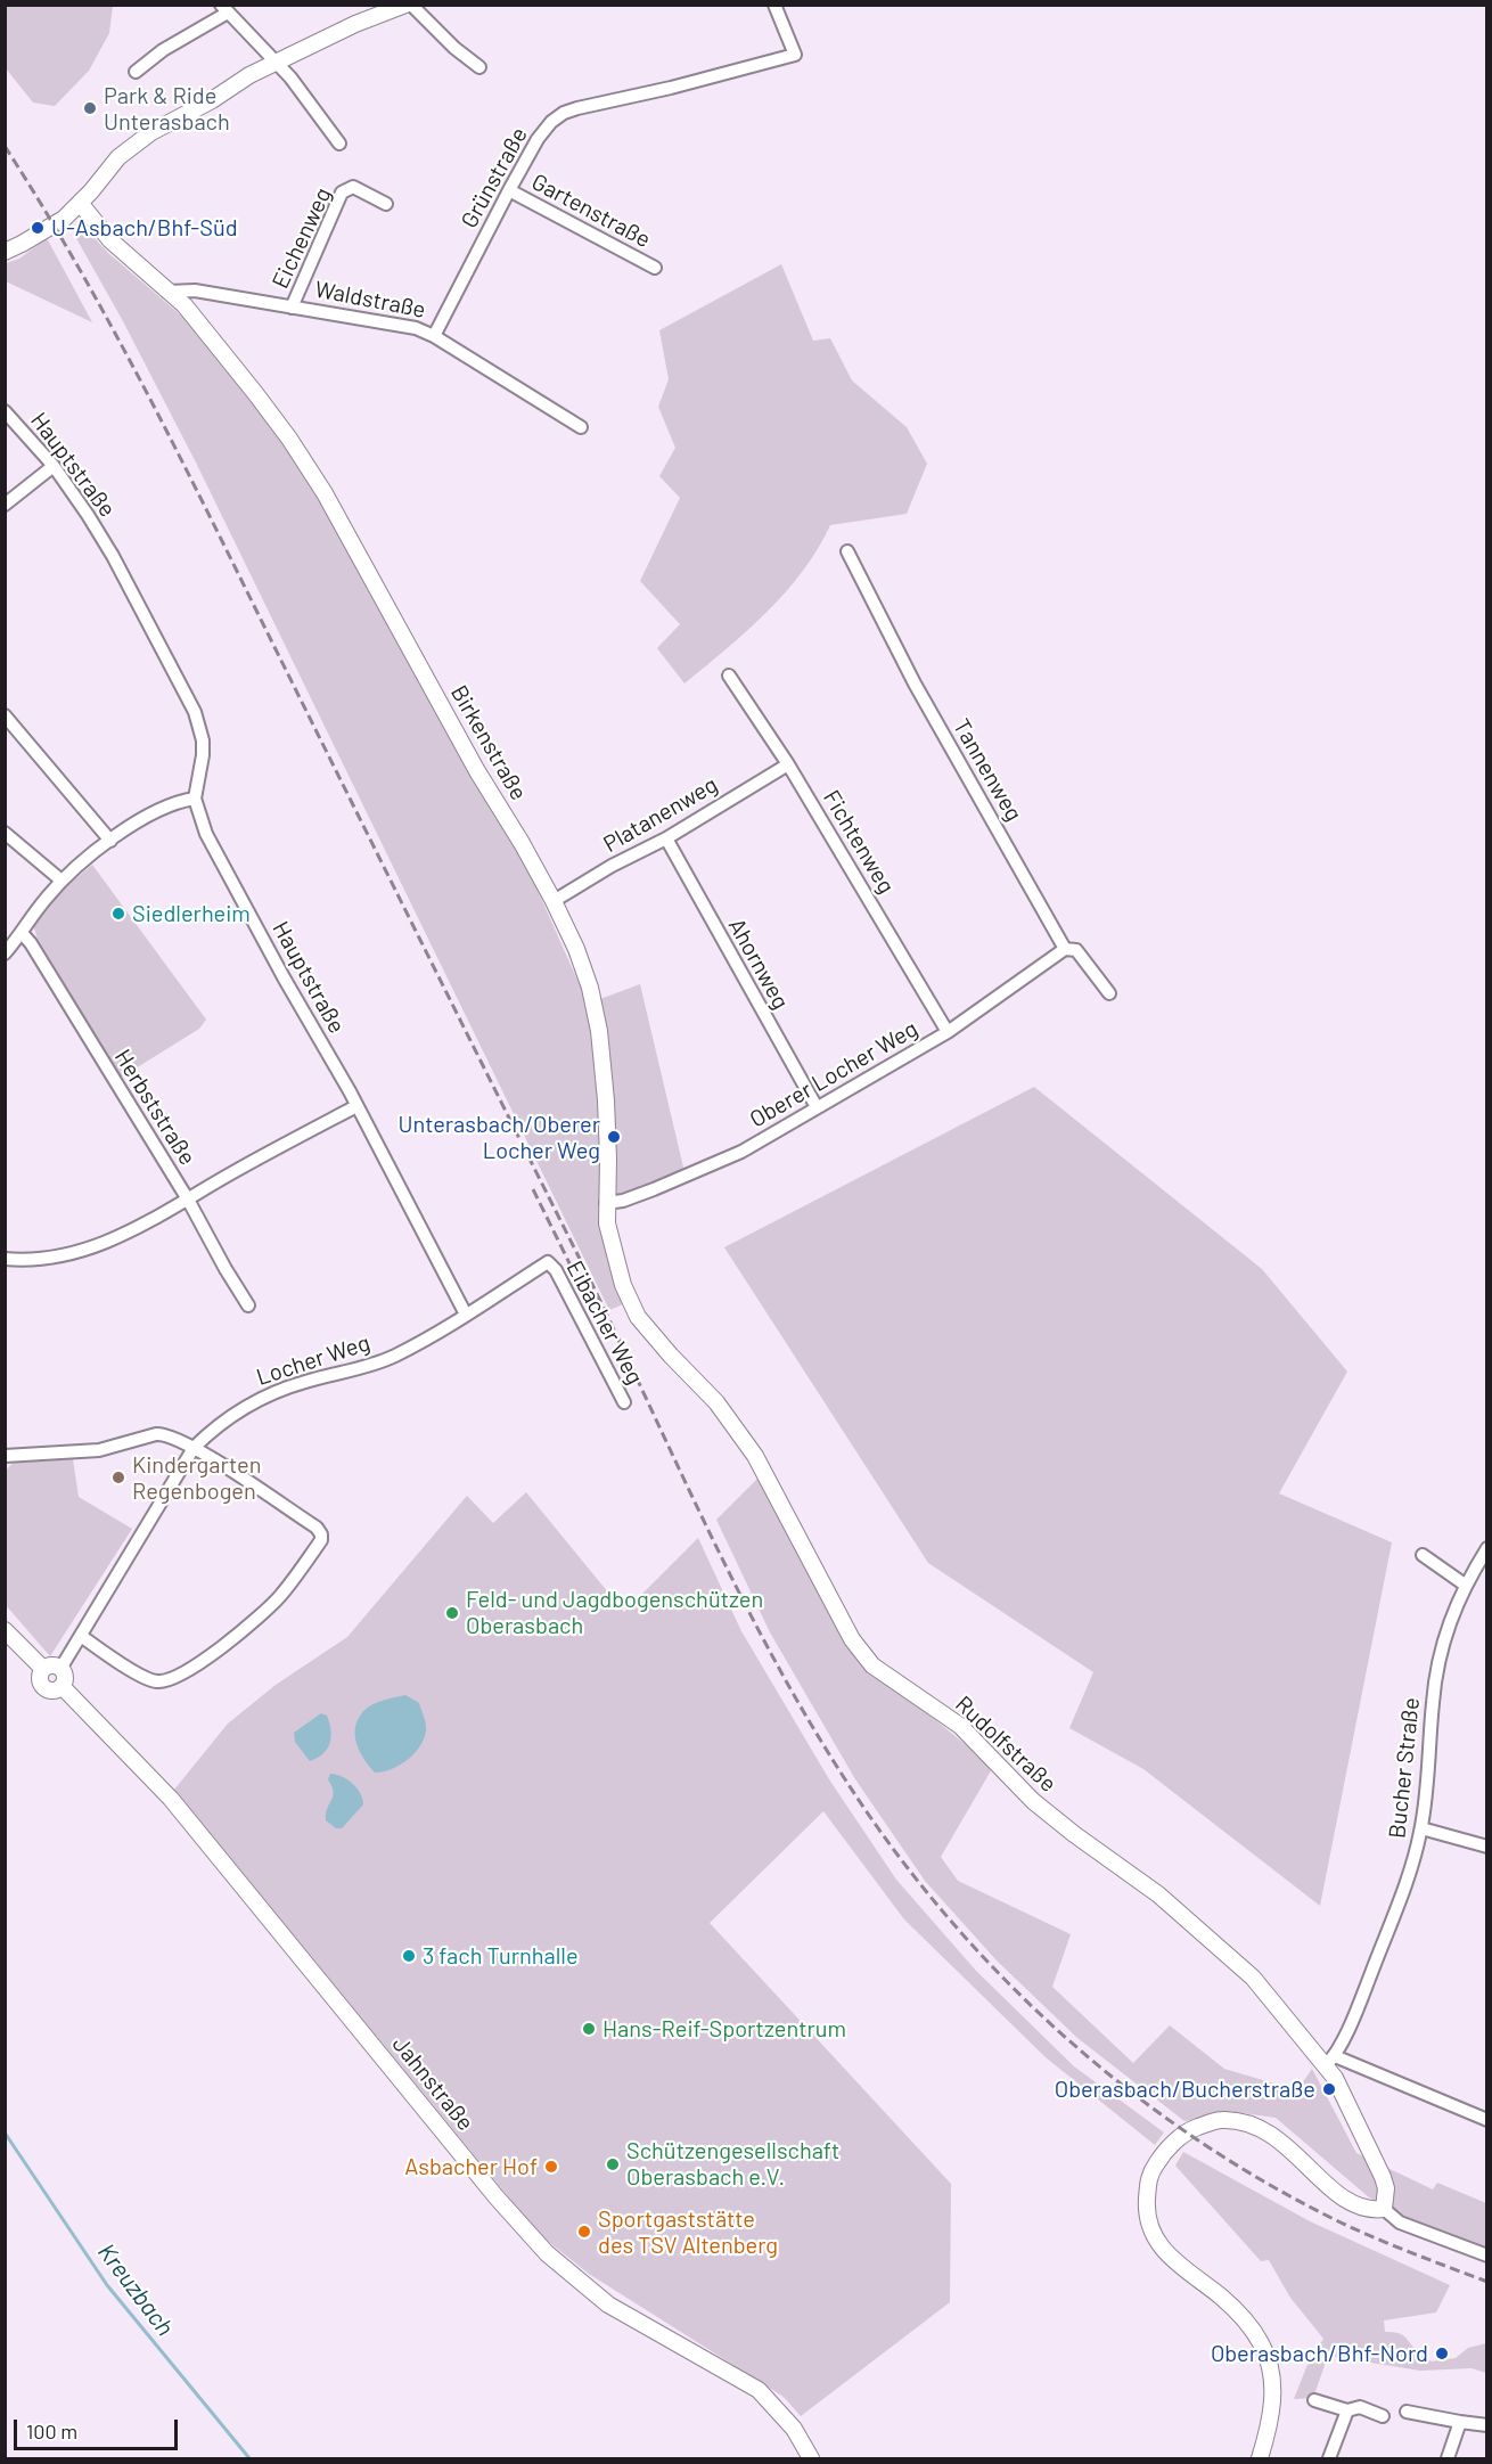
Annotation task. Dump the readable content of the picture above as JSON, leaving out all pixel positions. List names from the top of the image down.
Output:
{
  "streets": {
    "street": [
      "Grünstraße",
      "Gartenstraße",
      "Eichenweg",
      "Waldstraße",
      "Hauptstraße",
      "Birkenstraße",
      "Tannenweg",
      "Platanenweg",
      "Fichtenweg",
      "Ahornweg",
      "Oberer Locher Weg",
      "Herbststraße",
      "Eibacher Weg",
      "Locher Weg",
      "Rudolfstraße",
      "Bucher Straße",
      "Jahnstraße"
    ]
  },
  "crossings": [
    ["Grünstraße", "Gartenstraße"],
    ["Grünstraße", "Waldstraße"],
    ["Eichenweg", "Waldstraße"],
    ["Waldstraße", "Birkenstraße"],
    ["Hauptstraße", "Locher Weg"],
    ["Birkenstraße", "Platanenweg"],
    ["Birkenstraße", "Oberer Locher Weg"],
    ["Birkenstraße", "Rudolfstraße"],
    ["Tannenweg", "Oberer Locher Weg"],
    ["Platanenweg", "Fichtenweg"],
    ["Platanenweg", "Ahornweg"],
    ["Fichtenweg", "Oberer Locher Weg"],
    ["Ahornweg", "Oberer Locher Weg"],
    ["Oberer Locher Weg", "Rudolfstraße"],
    ["Eibacher Weg", "Locher Weg"],
    ["Locher Weg", "Jahnstraße"],
    ["Rudolfstraße", "Bucher Straße"]
  ],
  "water": ["Kreuzbach"],
  "places": [
    "Park & Ride Unterasbach",
    "U-Asbach/Bhf-Süd",
    "Siedlerheim",
    "Unterasbach/Oberer Locher Weg",
    "Kindergarten Regenbogen",
    "Feld- und Jagdbogenschützen Oberasbach",
    "3 fach Turnhalle",
    "Hans-Reif-Sportzentrum",
    "Oberasbach/Bucherstraße",
    "Schützengesellschaft Oberasbach e.V.",
    "Asbacher Hof",
    "Sportgaststätte des TSV Altenberg",
    "Oberasbach/Bhf-Nord"
  ],
  "scale_bar": "100 m"
}
